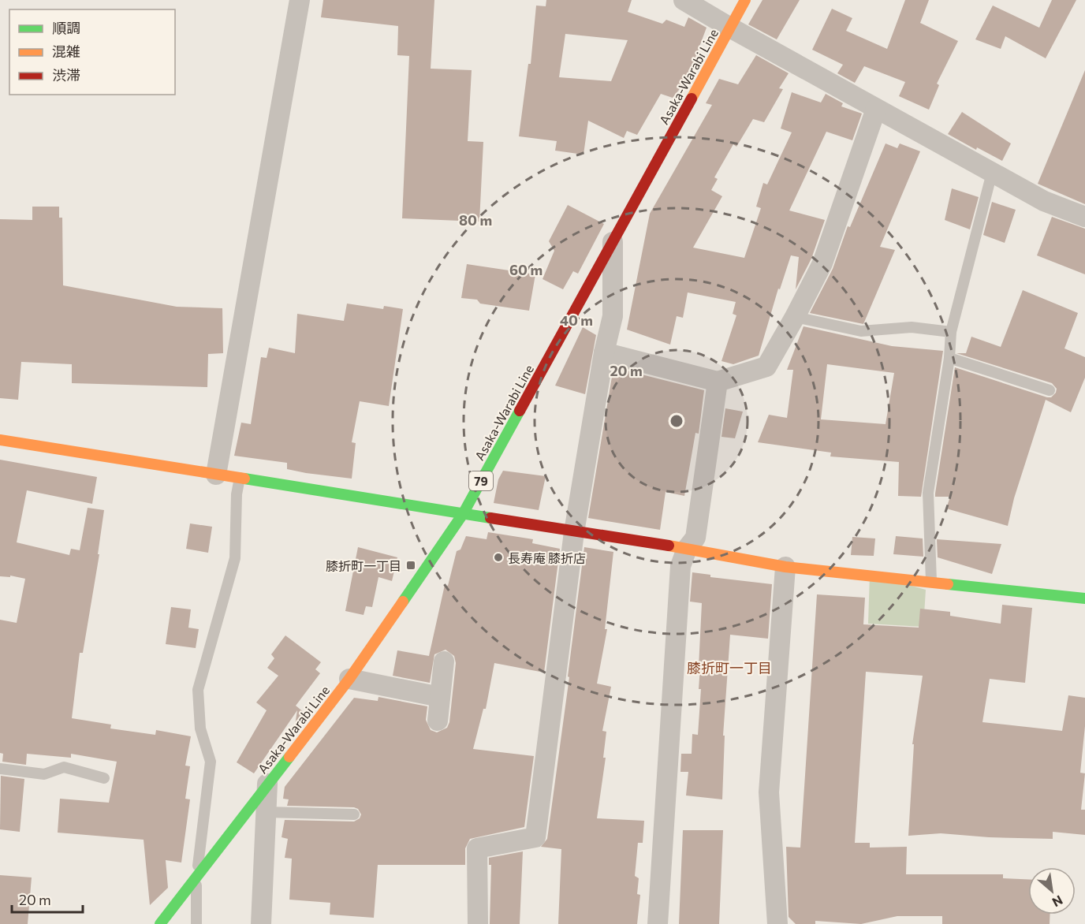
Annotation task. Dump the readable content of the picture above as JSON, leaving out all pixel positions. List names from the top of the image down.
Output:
{
  "streets": {
    "street": ["Asaka-Warabi Line", "79"]
  },
  "districts": ["膝折町一丁目"],
  "places": {
    "other": ["長寿庵 膝折店"],
    "transit": ["膝折町一丁目"]
  },
  "legend": ["順調", "混雑", "渋滞"],
  "scale_bar": "20 m",
  "north": "bottom right",
  "rings": [
    "80 m",
    "60 m",
    "40 m",
    "20 m"
  ]
}
